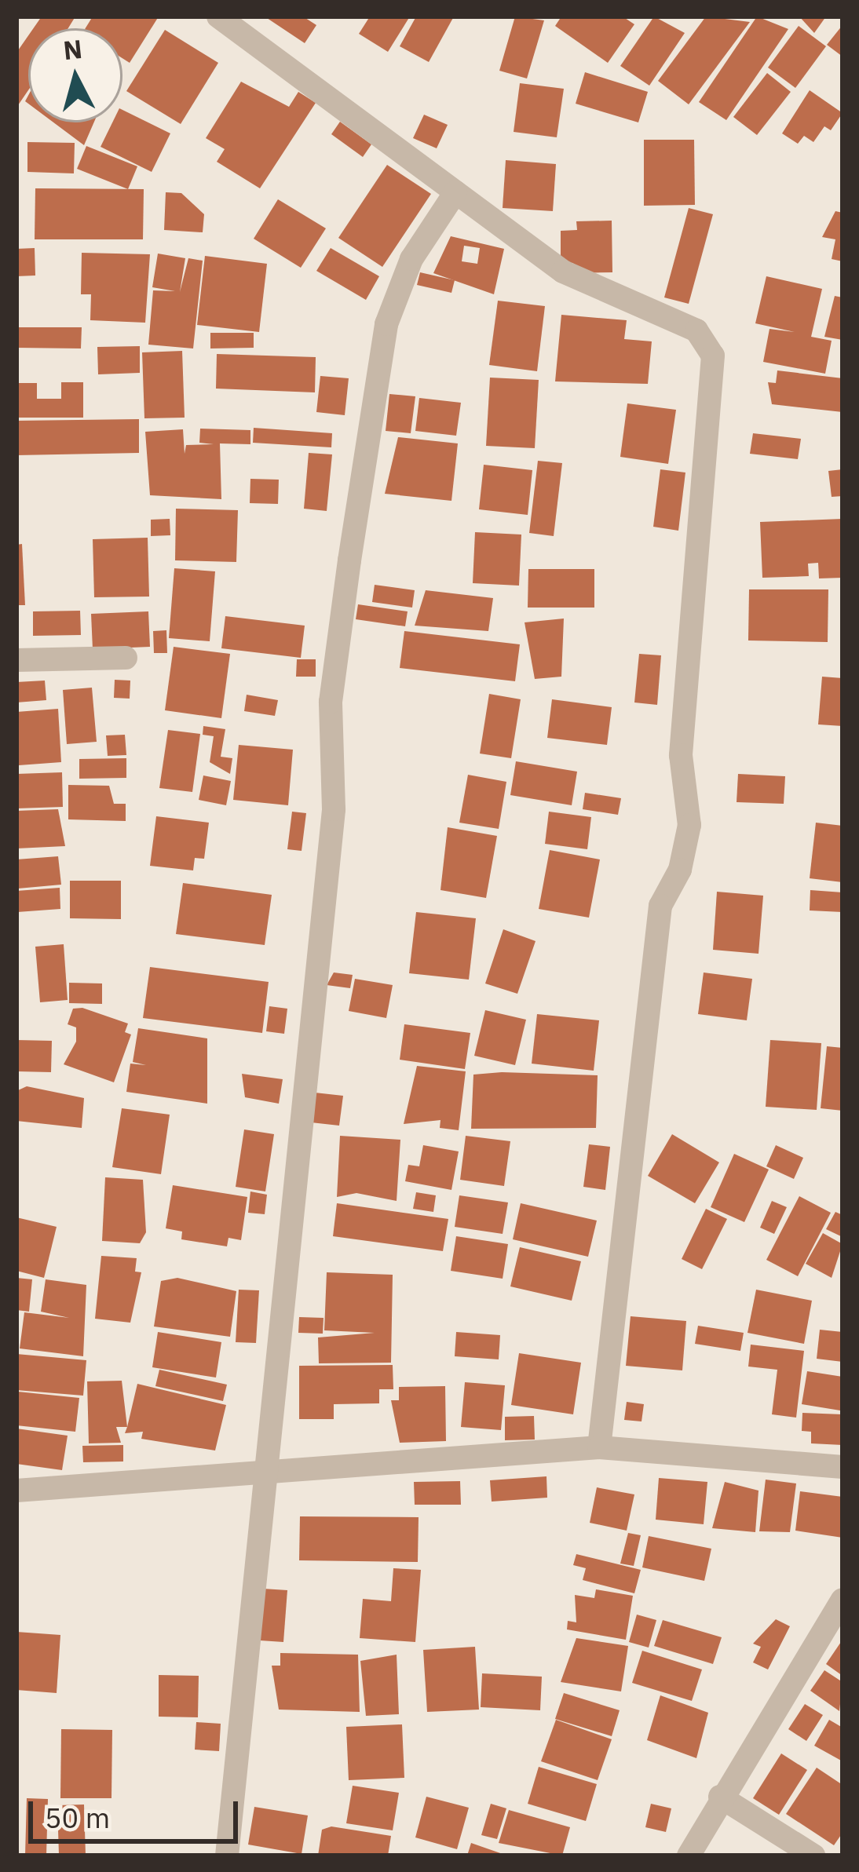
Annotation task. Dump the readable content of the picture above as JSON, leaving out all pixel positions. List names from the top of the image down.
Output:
{
  "scale_bar": "50 m",
  "north": "top"
}
